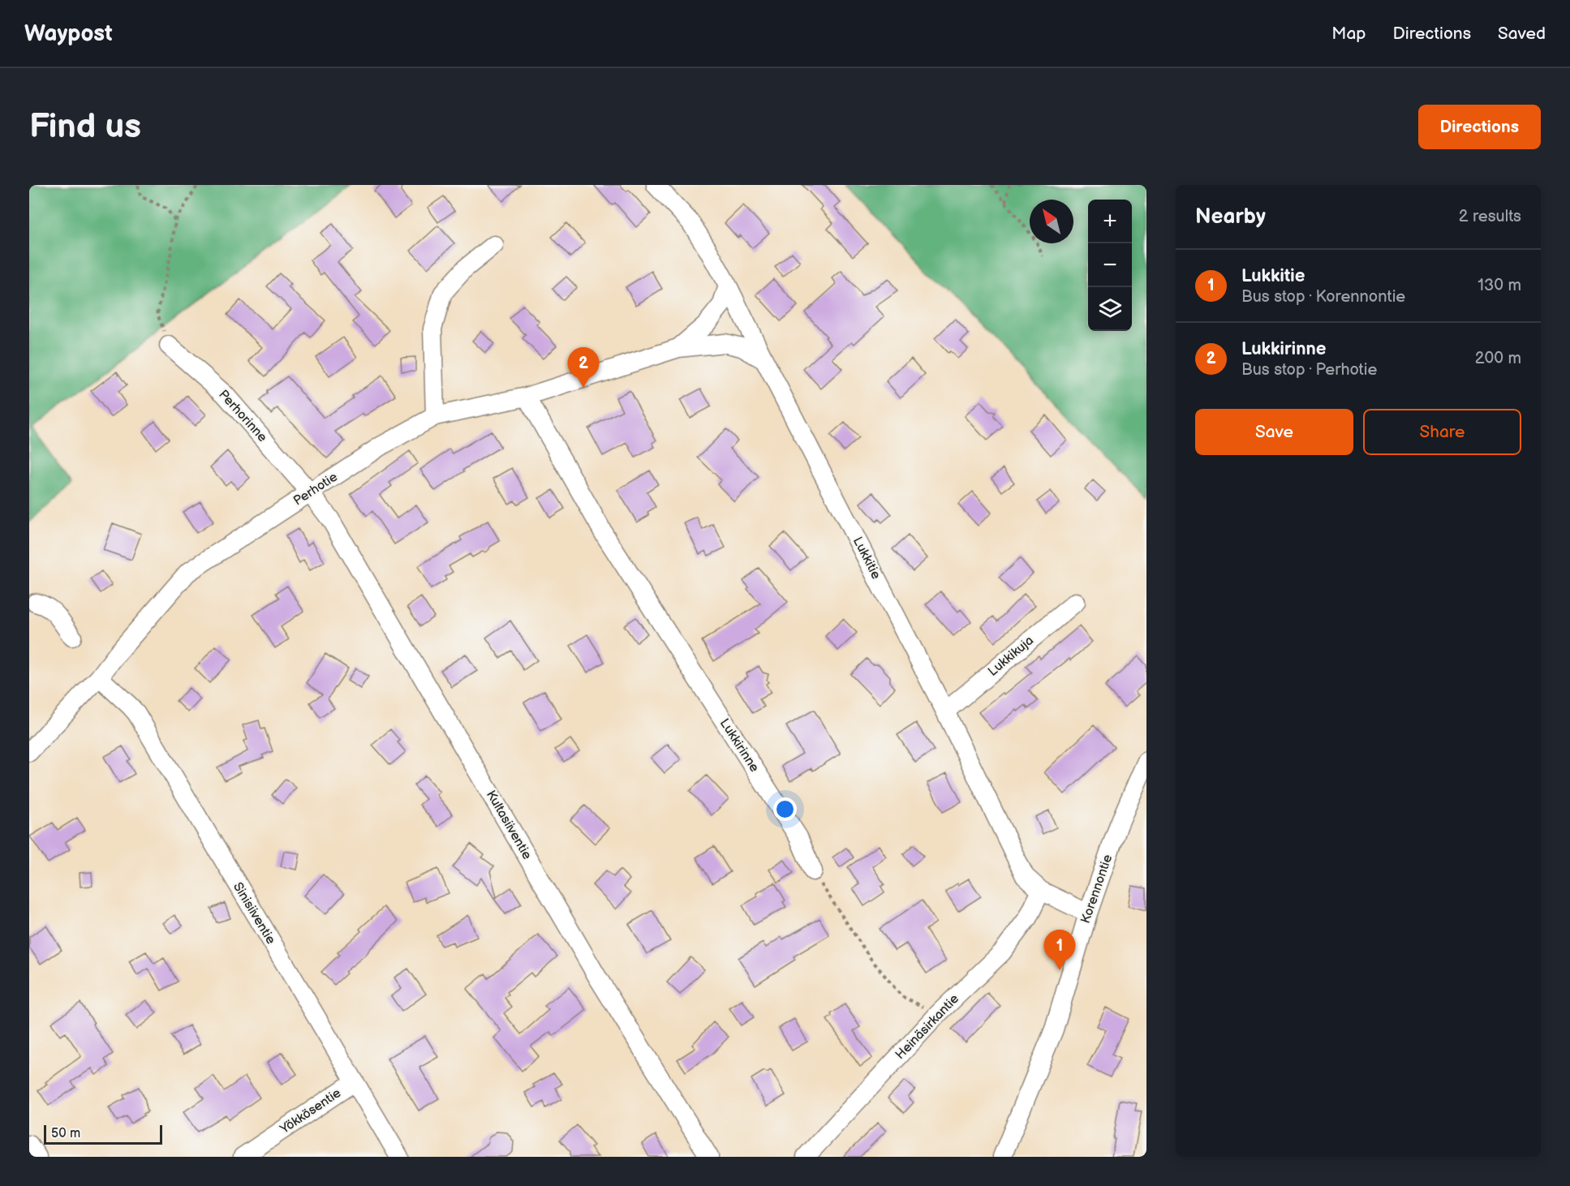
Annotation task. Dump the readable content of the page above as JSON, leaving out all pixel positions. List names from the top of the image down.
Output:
{
  "streets": {
    "street": [
      "Perhorinne",
      "Perhotie",
      "Lukkitie",
      "Lukkikuja",
      "Lukkirinne",
      "Kultasiiventie",
      "Korennontie",
      "Sinisiiventie",
      "Heinäsirkantie",
      "Yökkösentie"
    ]
  },
  "crossings": [
    ["Perhorinne", "Perhotie"],
    ["Perhorinne", "Kultasiiventie"],
    ["Perhotie", "Lukkitie"],
    ["Perhotie", "Lukkirinne"],
    ["Perhotie", "Kultasiiventie"],
    ["Perhotie", "Sinisiiventie"],
    ["Lukkitie", "Lukkikuja"],
    ["Lukkitie", "Korennontie"],
    ["Lukkitie", "Heinäsirkantie"],
    ["Sinisiiventie", "Yökkösentie"]
  ],
  "scale_bar": "50 m",
  "north": "top left",
  "page": {
    "header": "Waypost",
    "nav": ["Map", "Directions", "Saved"],
    "buttons": [
      "Directions",
      ["Save", "Share"]
    ],
    "title": "Find us",
    "heading": ["Nearby", "2 results"],
    "map_buttons": ["+", "−"],
    "list": [
      {
        "mark": "1",
        "name": "Lukkitie",
        "note": "Bus stop · Korennontie",
        "value": "130 m"
      },
      {
        "mark": "2",
        "name": "Lukkirinne",
        "note": "Bus stop · Perhotie",
        "value": "200 m"
      }
    ],
    "pins": ["2", "1"],
    "scale": "50 m"
  }
}
